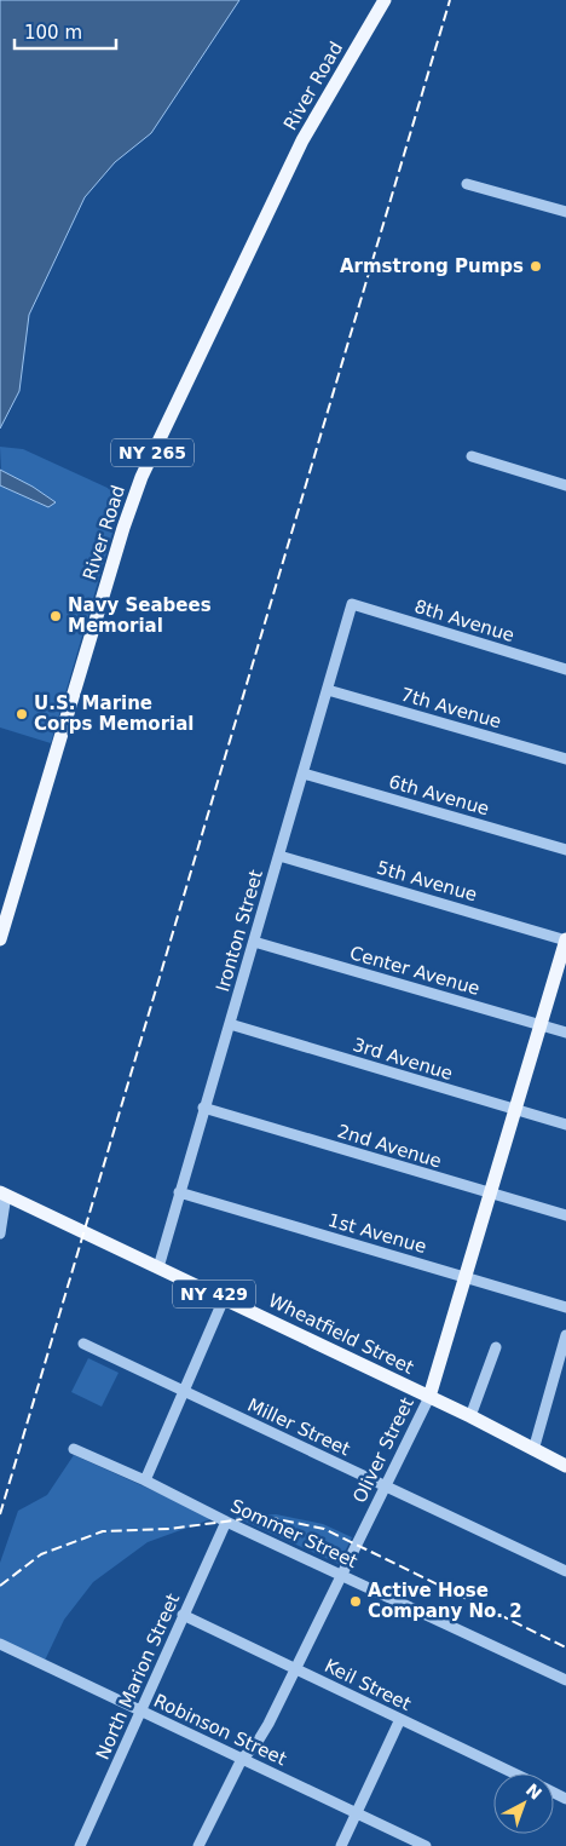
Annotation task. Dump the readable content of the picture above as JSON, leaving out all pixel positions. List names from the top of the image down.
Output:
{
  "streets": {
    "main road": [
      "River Road",
      "NY 265",
      "NY 429",
      "Wheatfield Street",
      "Oliver Street"
    ],
    "street": [
      "8th Avenue",
      "7th Avenue",
      "6th Avenue",
      "5th Avenue",
      "Ironton Street",
      "Center Avenue",
      "3rd Avenue",
      "2nd Avenue",
      "1st Avenue",
      "Miller Street",
      "Sommer Street",
      "North Marion Street",
      "Keil Street",
      "Robinson Street"
    ]
  },
  "crossings": [
    ["8th Avenue", "Ironton Street"],
    ["7th Avenue", "Ironton Street"],
    ["6th Avenue", "Ironton Street"],
    ["5th Avenue", "Ironton Street"],
    ["5th Avenue", "Oliver Street"],
    ["Ironton Street", "Center Avenue"],
    ["Ironton Street", "3rd Avenue"],
    ["Ironton Street", "2nd Avenue"],
    ["Ironton Street", "1st Avenue"],
    ["Ironton Street", "Wheatfield Street"],
    ["Center Avenue", "Oliver Street"],
    ["3rd Avenue", "Oliver Street"],
    ["2nd Avenue", "Oliver Street"],
    ["1st Avenue", "Oliver Street"],
    ["Wheatfield Street", "Oliver Street"],
    ["Miller Street", "Oliver Street"],
    ["Oliver Street", "Sommer Street"],
    ["Oliver Street", "Keil Street"],
    ["Oliver Street", "Robinson Street"],
    ["Sommer Street", "North Marion Street"],
    ["North Marion Street", "Keil Street"],
    ["North Marion Street", "Robinson Street"]
  ],
  "places": [
    "Armstrong Pumps",
    "Navy Seabees Memorial",
    "U.S. Marine Corps Memorial",
    "Active Hose Company No. 2"
  ],
  "scale_bar": "100 m",
  "north": "top right"
}
